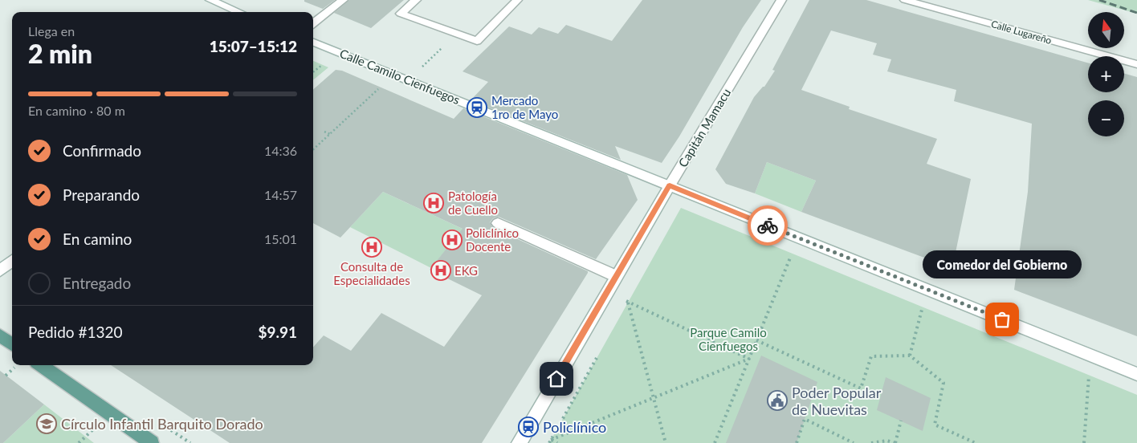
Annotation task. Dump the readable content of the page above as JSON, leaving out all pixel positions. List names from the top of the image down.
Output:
{
  "streets": {
    "street": ["Calle Lugareño", "Calle Camilo Cienfuegos", "Capitán Mamacu"]
  },
  "crossings": [
    ["Calle Camilo Cienfuegos", "Capitán Mamacu"]
  ],
  "parks": ["Parque Camilo Cienfuegos"],
  "places": {
    "station": ["Mercado 1ro de Mayo", "Policlínico"],
    "hospital": [
      "Patología de Cuello",
      "Policlínico Docente",
      "Consulta de Especialidades",
      "EKG"
    ],
    "other": ["Comedor del Gobierno"],
    "public building": ["Poder Popular de Nuevitas"],
    "school or university": ["Círculo Infantil Barquito Dorado"]
  },
  "north": "top",
  "page": {
    "map_buttons": ["+", "−"],
    "heading": ["2 min", "Llega en", "15:07–15:12"],
    "panel": ["Pedido #1320", "$9.91"],
    "bar": "En camino · 80 m",
    "list": [
      ["Confirmado", "14:36"],
      ["Preparando", "14:57"],
      ["En camino", "15:01"],
      "Entregado"
    ],
    "bubble": "Comedor del Gobierno"
  }
}
